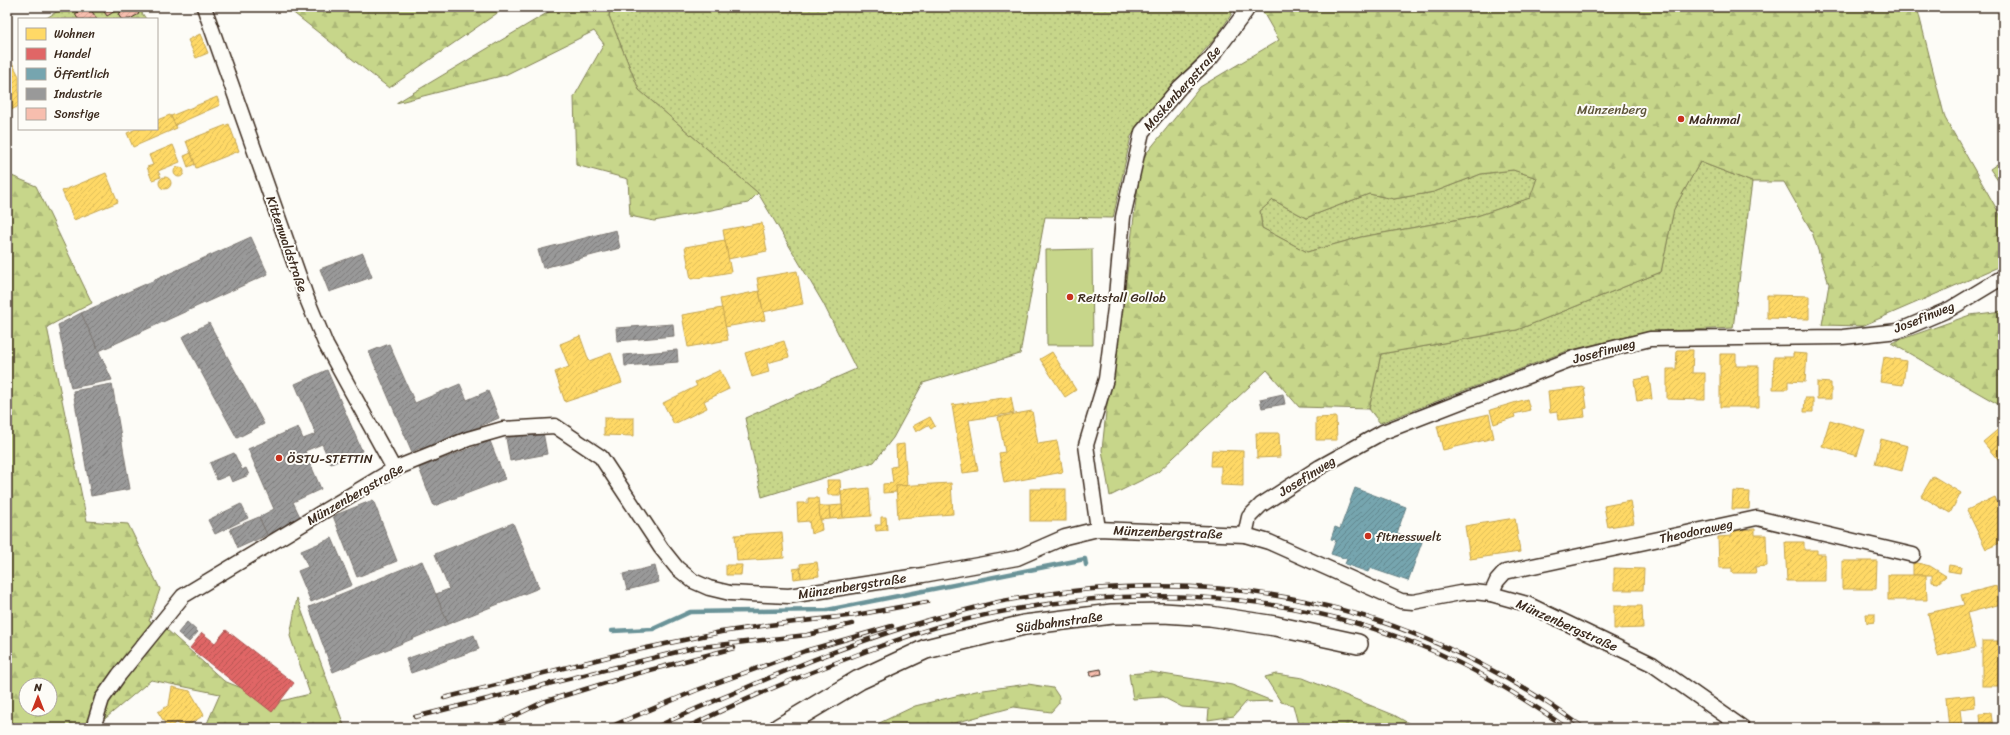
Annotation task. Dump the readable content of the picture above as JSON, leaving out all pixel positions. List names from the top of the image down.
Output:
{
  "streets": {
    "main road": ["Südbahnstraße"],
    "street": [
      "Moskenbergstraße",
      "Kittenwaldstraße",
      "Josefinweg",
      "Münzenbergstraße",
      "Theodoraweg"
    ]
  },
  "crossings": [
    ["Moskenbergstraße", "Münzenbergstraße"],
    ["Kittenwaldstraße", "Münzenbergstraße"],
    ["Josefinweg", "Münzenbergstraße"],
    ["Münzenbergstraße", "Theodoraweg"]
  ],
  "parks": ["Münzenberg"],
  "places": [
    "Mahnmal",
    "Reitstall Gollob",
    "ÖSTU-STETTIN",
    "fitnesswelt"
  ],
  "legend": [
    "Wohnen",
    "Handel",
    "Öffentlich",
    "Industrie",
    "Sonstige"
  ],
  "north": "top"
}
